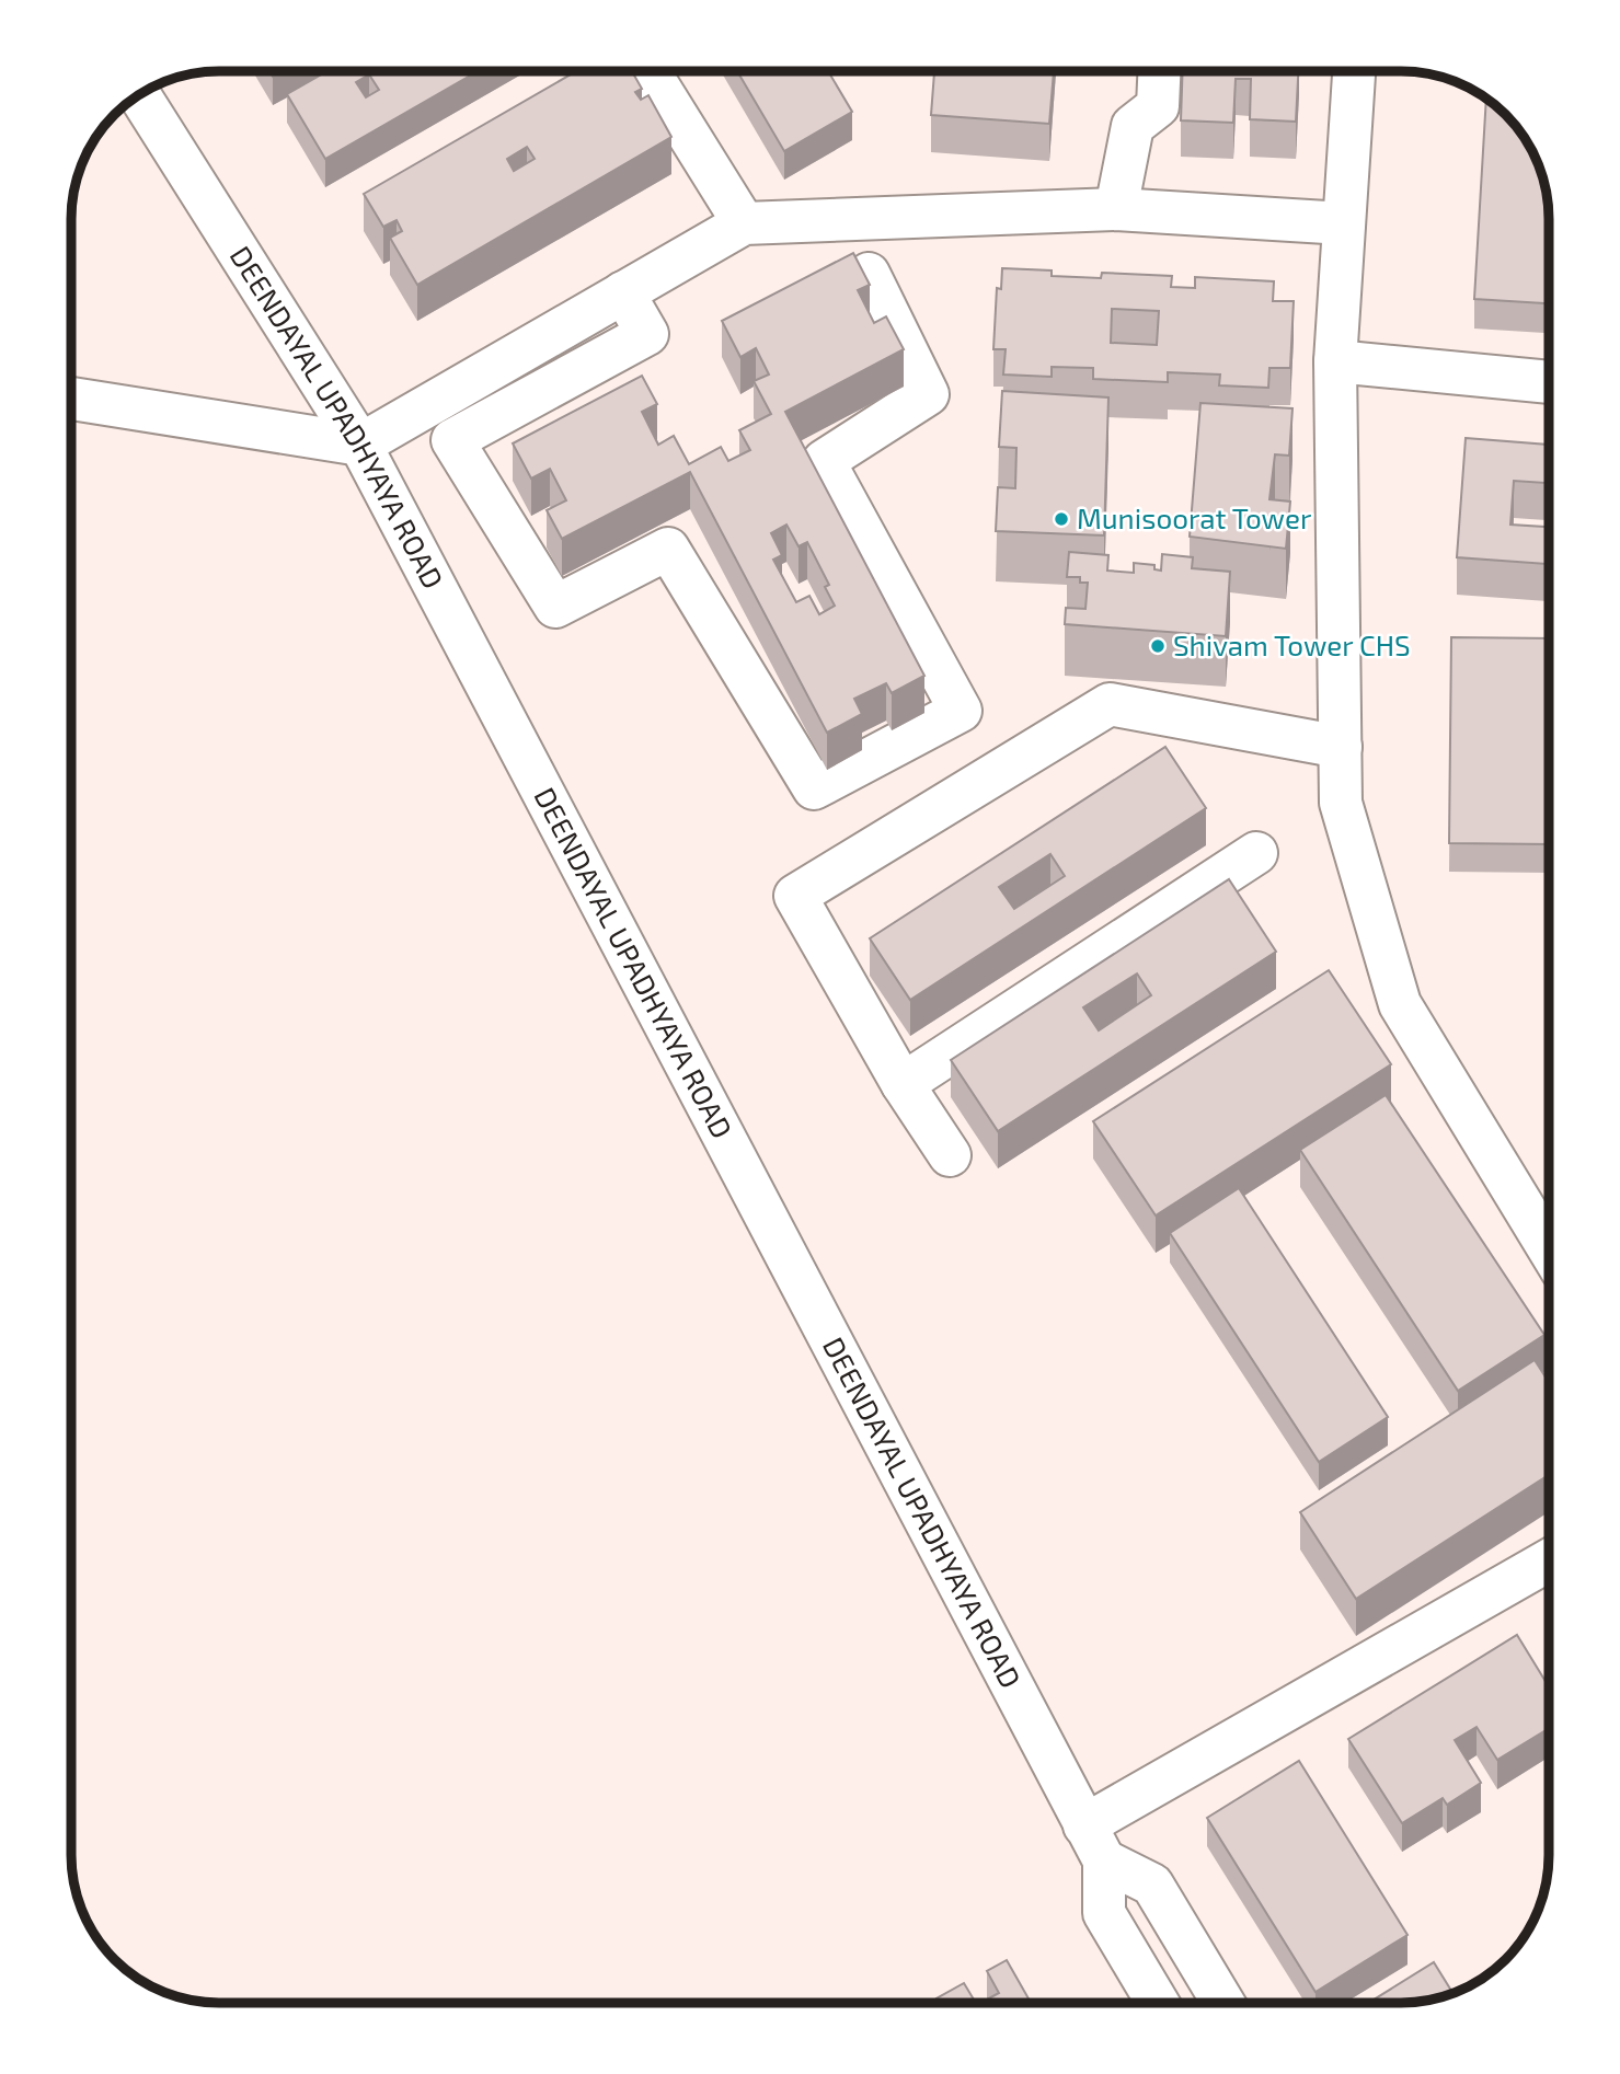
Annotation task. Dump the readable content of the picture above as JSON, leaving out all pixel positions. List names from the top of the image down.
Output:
{
  "streets": {
    "street": ["DEENDAYAL UPADHYAYA ROAD"]
  },
  "places": ["Munisoorat Tower", "Shivam Tower CHS"]
}
